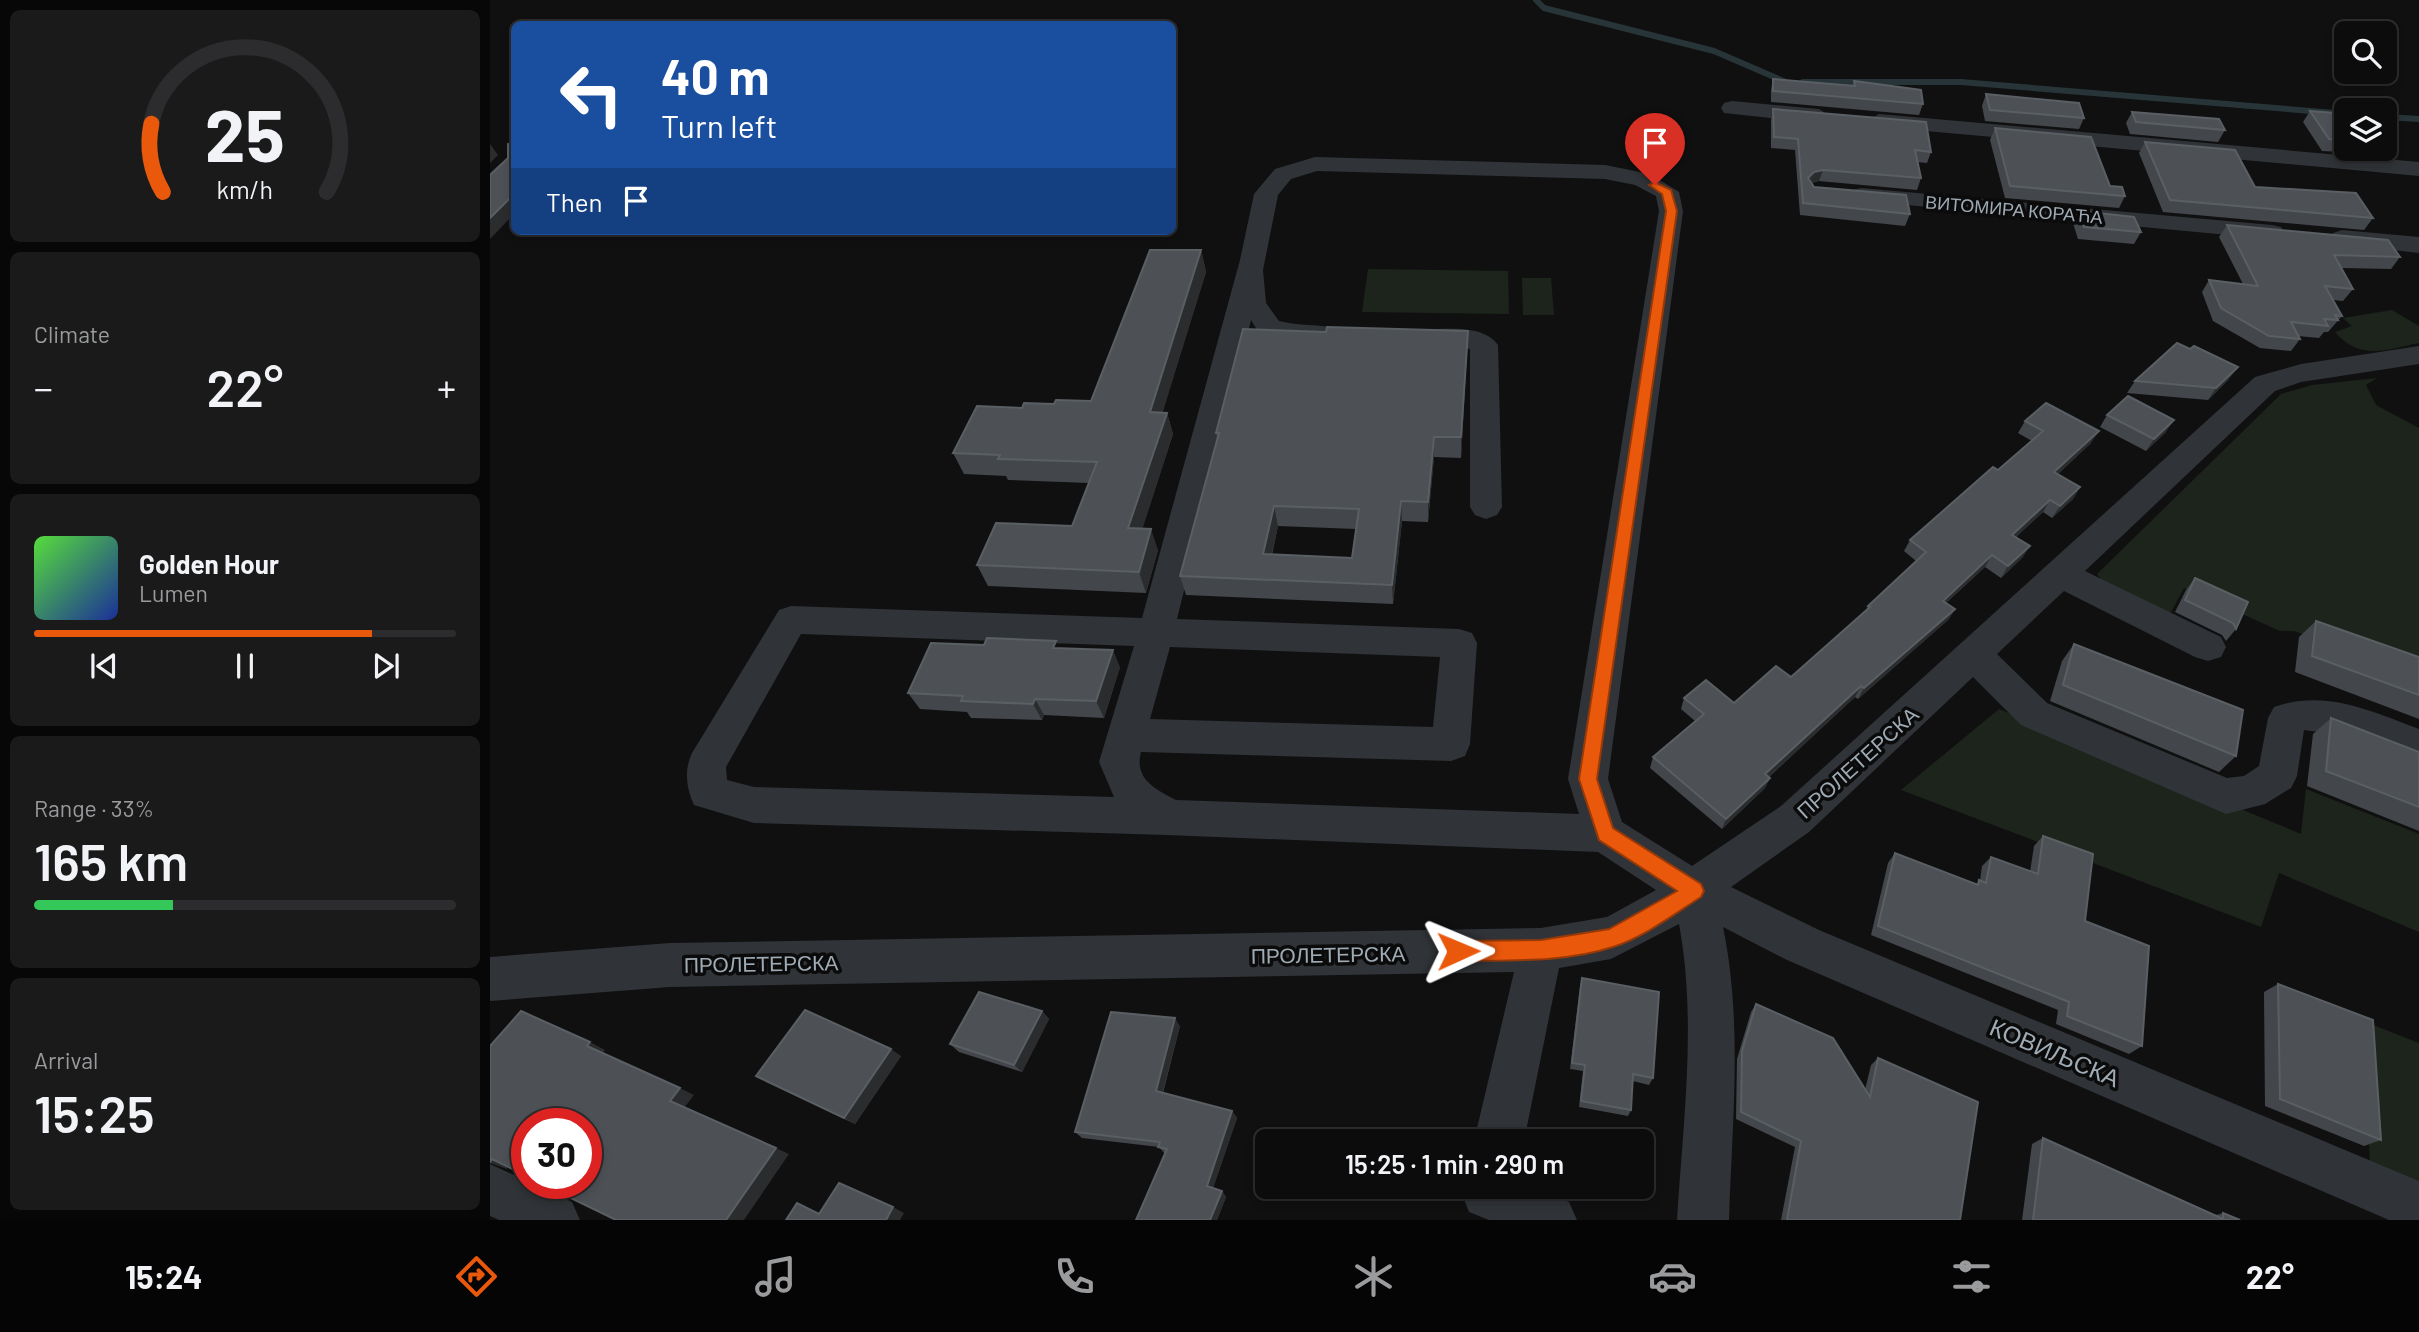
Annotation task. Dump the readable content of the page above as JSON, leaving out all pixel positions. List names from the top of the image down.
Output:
{
  "streets": {
    "street": ["ВИТОМИРА КОРАЋА", "ПРОЛЕТЕРСКА", "КОВИЉСКА"]
  },
  "crossings": [
    ["ПРОЛЕТЕРСКА", "КОВИЉСКА"]
  ],
  "page": {
    "turn": ["40 m", "Turn left"],
    "then": "Then",
    "tile": [
      "Climate",
      ["Range · 33%", "165 km"],
      ["Arrival", "15:25"]
    ],
    "heat": ["−", "22°", "+"],
    "song": ["Golden Hour", "Lumen"],
    "limit": "30",
    "trip": "15:25 · 1 min · 290 m",
    "tabs": ["15:24", "22°"],
    "gauge": ["25", "km/h"]
  }
}
